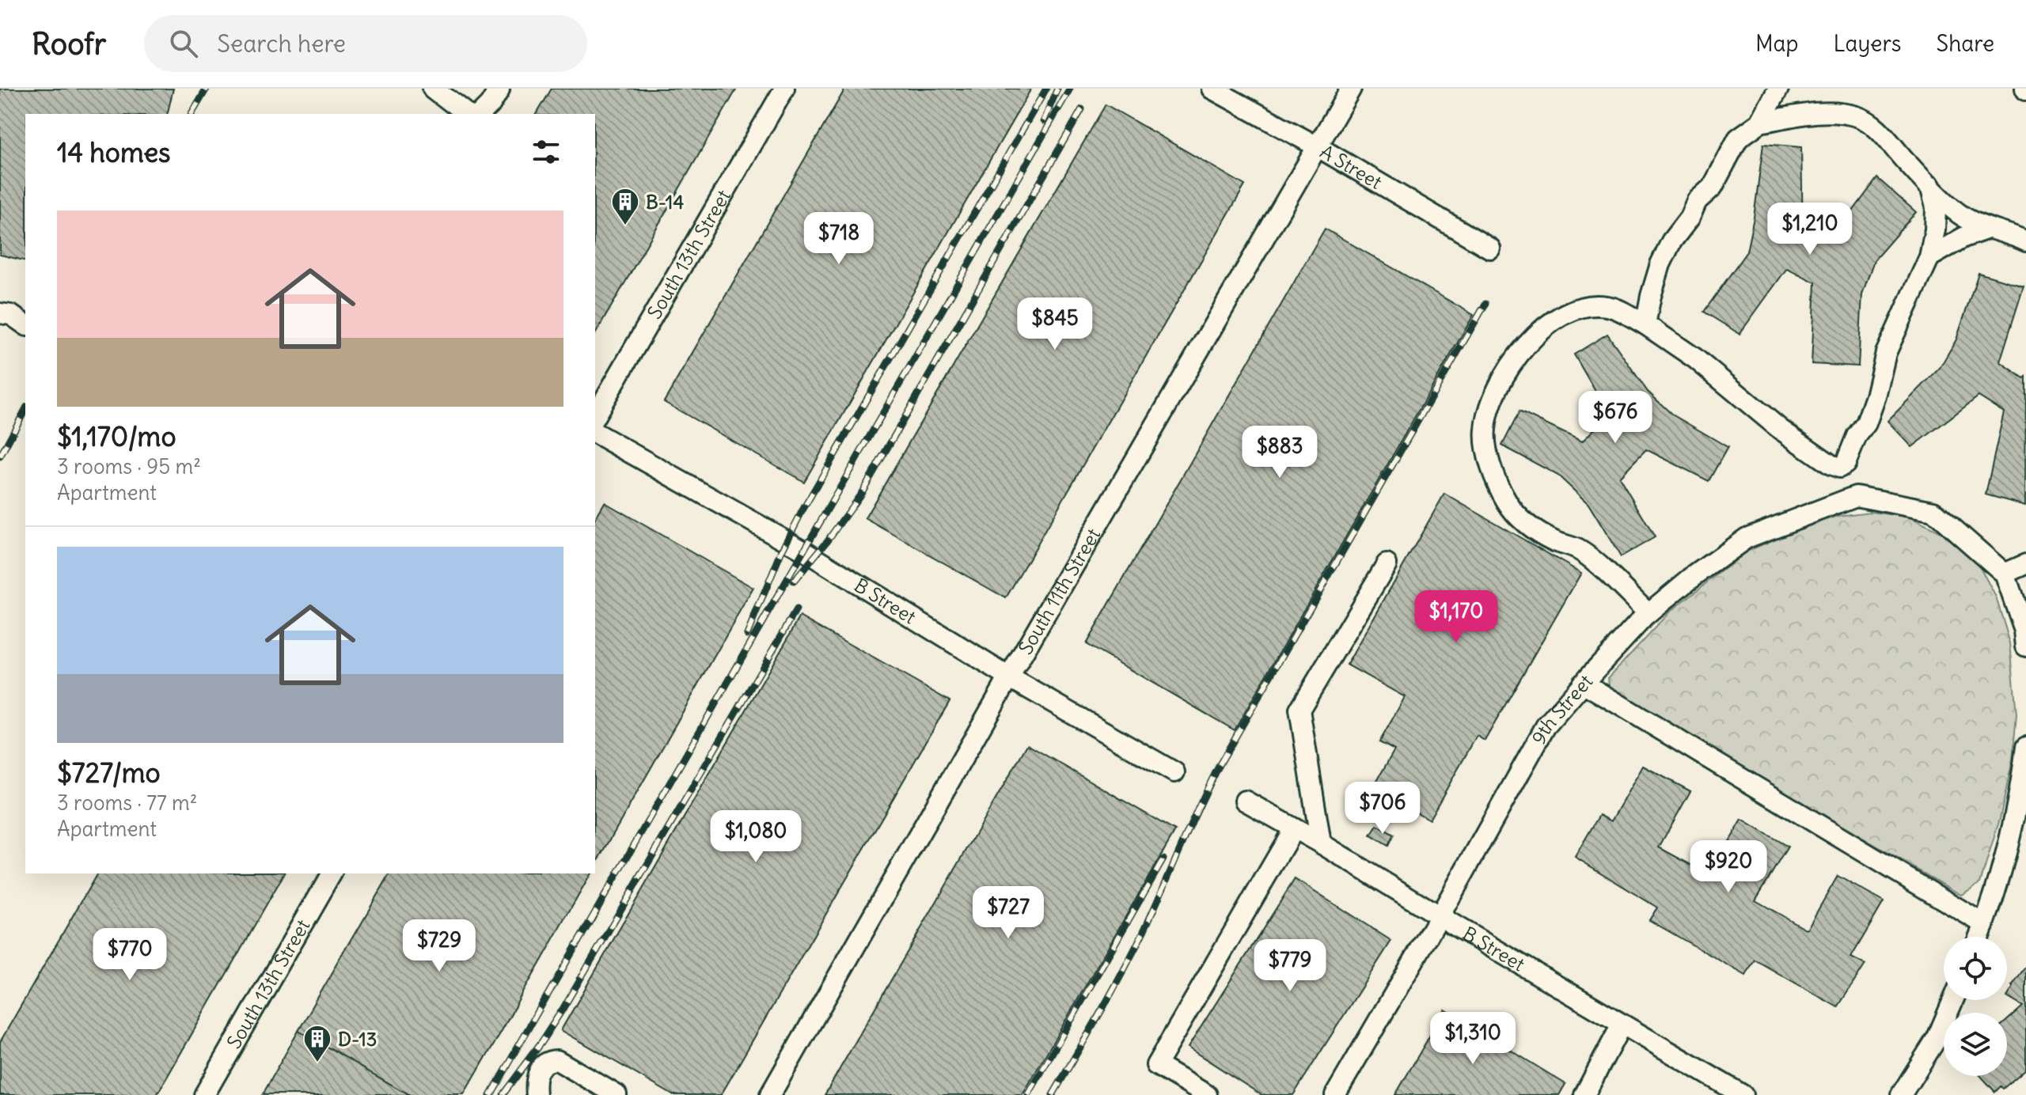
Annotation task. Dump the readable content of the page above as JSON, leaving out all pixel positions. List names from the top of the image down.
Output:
{
  "streets": {
    "lane": [
      "A Street",
      "South 13th Street",
      "South 11th Street",
      "B Street",
      "9th Street"
    ]
  },
  "crossings": [
    ["A Street", "South 11th Street"],
    ["South 11th Street", "B Street"],
    ["B Street", "9th Street"]
  ],
  "places": {
    "building": ["B-14", "D-13"]
  },
  "page": {
    "header": "Roofr",
    "search": "Search here",
    "nav": ["Map", "Layers", "Share"],
    "heading": "14 homes",
    "list": [
      {
        "name": "$1,170/mo",
        "note": "3 rooms · 95 m² · Apartment"
      },
      {
        "name": "$727/mo",
        "note": "3 rooms · 77 m² · Apartment"
      }
    ],
    "price": [
      "$1,210",
      "$718",
      "$845",
      "$676",
      "$883",
      "$1,170",
      "$706",
      "$1,080",
      "$920",
      "$727",
      "$729",
      "$770",
      "$779",
      "$1,310"
    ]
  }
}
